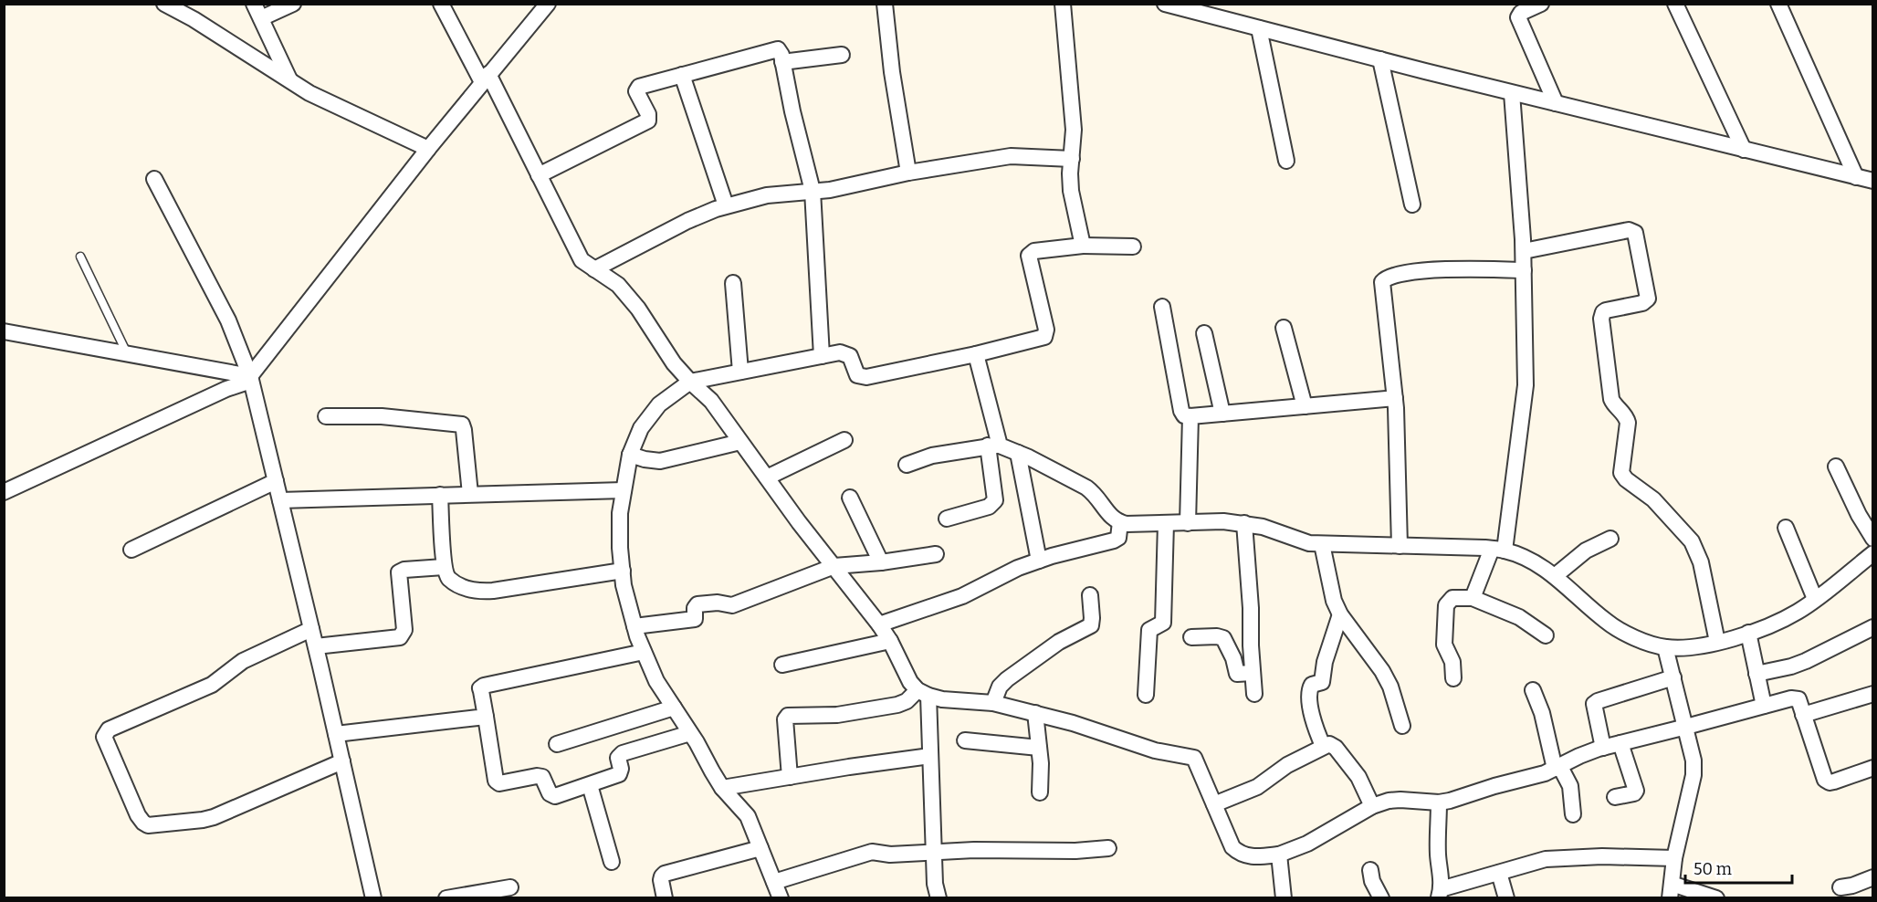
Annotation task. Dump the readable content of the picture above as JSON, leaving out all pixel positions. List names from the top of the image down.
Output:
{
  "scale_bar": "50 m"
}
